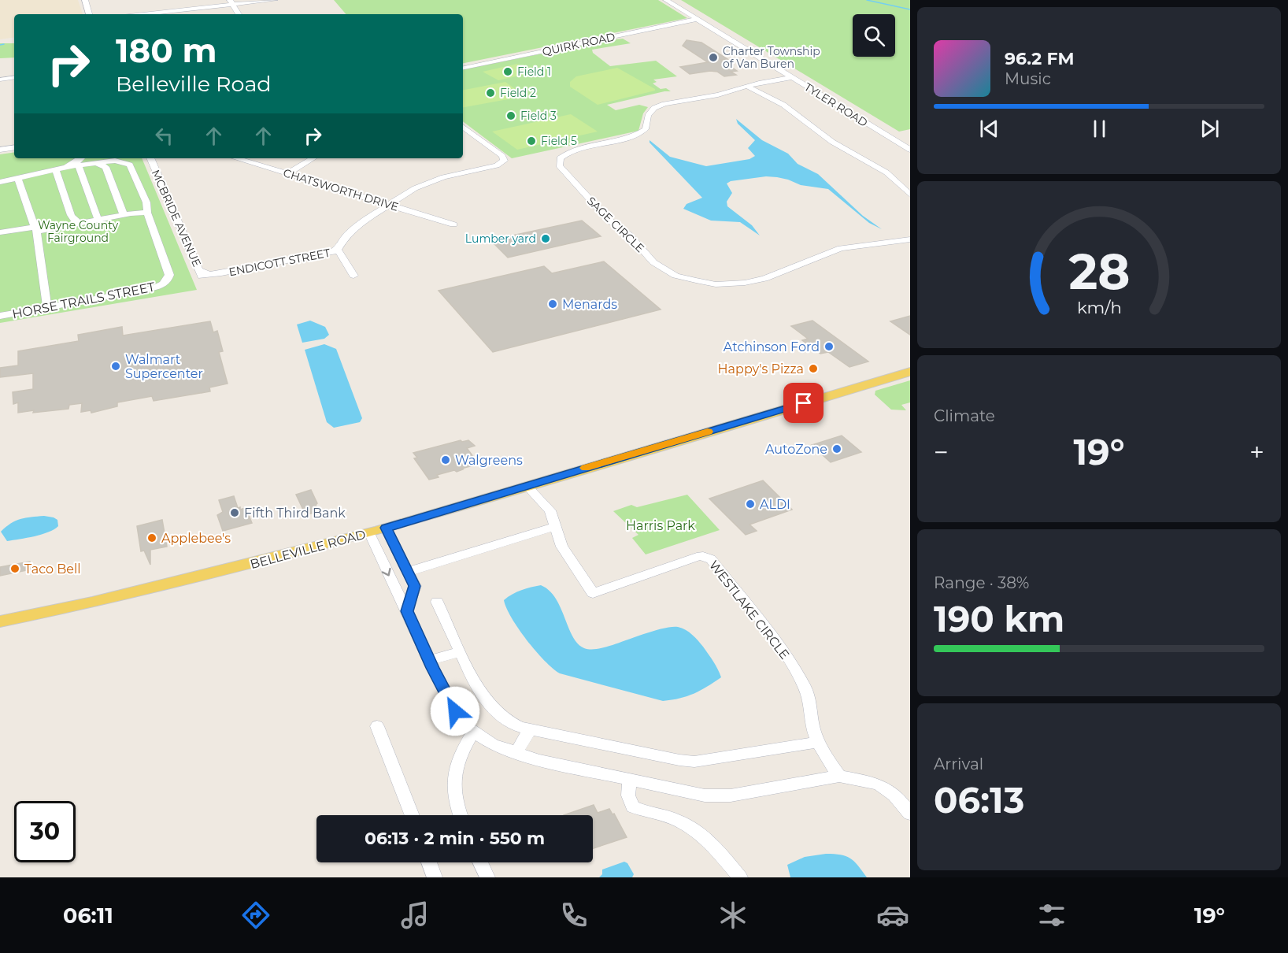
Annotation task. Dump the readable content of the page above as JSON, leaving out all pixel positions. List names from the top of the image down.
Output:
{
  "streets": {
    "main road": ["BELLEVILLE ROAD"],
    "street": [
      "QUIRK ROAD",
      "TYLER ROAD",
      "CHATSWORTH DRIVE",
      "MCBRIDE AVENUE",
      "SAGE CIRCLE",
      "ENDICOTT STREET",
      "HORSE TRAILS STREET",
      "WESTLAKE CIRCLE"
    ]
  },
  "crossings": [
    ["QUIRK ROAD", "TYLER ROAD"],
    ["TYLER ROAD", "SAGE CIRCLE"],
    ["CHATSWORTH DRIVE", "ENDICOTT STREET"],
    ["MCBRIDE AVENUE", "ENDICOTT STREET"],
    ["BELLEVILLE ROAD", "WESTLAKE CIRCLE"]
  ],
  "parks": ["Wayne County Fairground", "Harris Park"],
  "places": [
    "Charter Township of Van Buren",
    "Field 1",
    "Field 2",
    "Field 3",
    "Field 5",
    "Lumber yard",
    "Menards",
    "Atchinson Ford",
    "Walmart Supercenter",
    "Happy's Pizza",
    "AutoZone",
    "Walgreens",
    "ALDI",
    "Fifth Third Bank",
    "Applebee's",
    "Taco Bell"
  ],
  "page": {
    "turn": ["180 m", "Belleville Road"],
    "song": ["96.2 FM", "Music"],
    "tile": [
      "Climate",
      ["Range · 38%", "190 km"],
      ["Arrival", "06:13"]
    ],
    "heat": ["−", "19°", "+"],
    "limit": "30",
    "trip": "06:13 · 2 min · 550 m",
    "tabs": ["06:11", "19°"],
    "gauge": ["28", "km/h"]
  }
}
